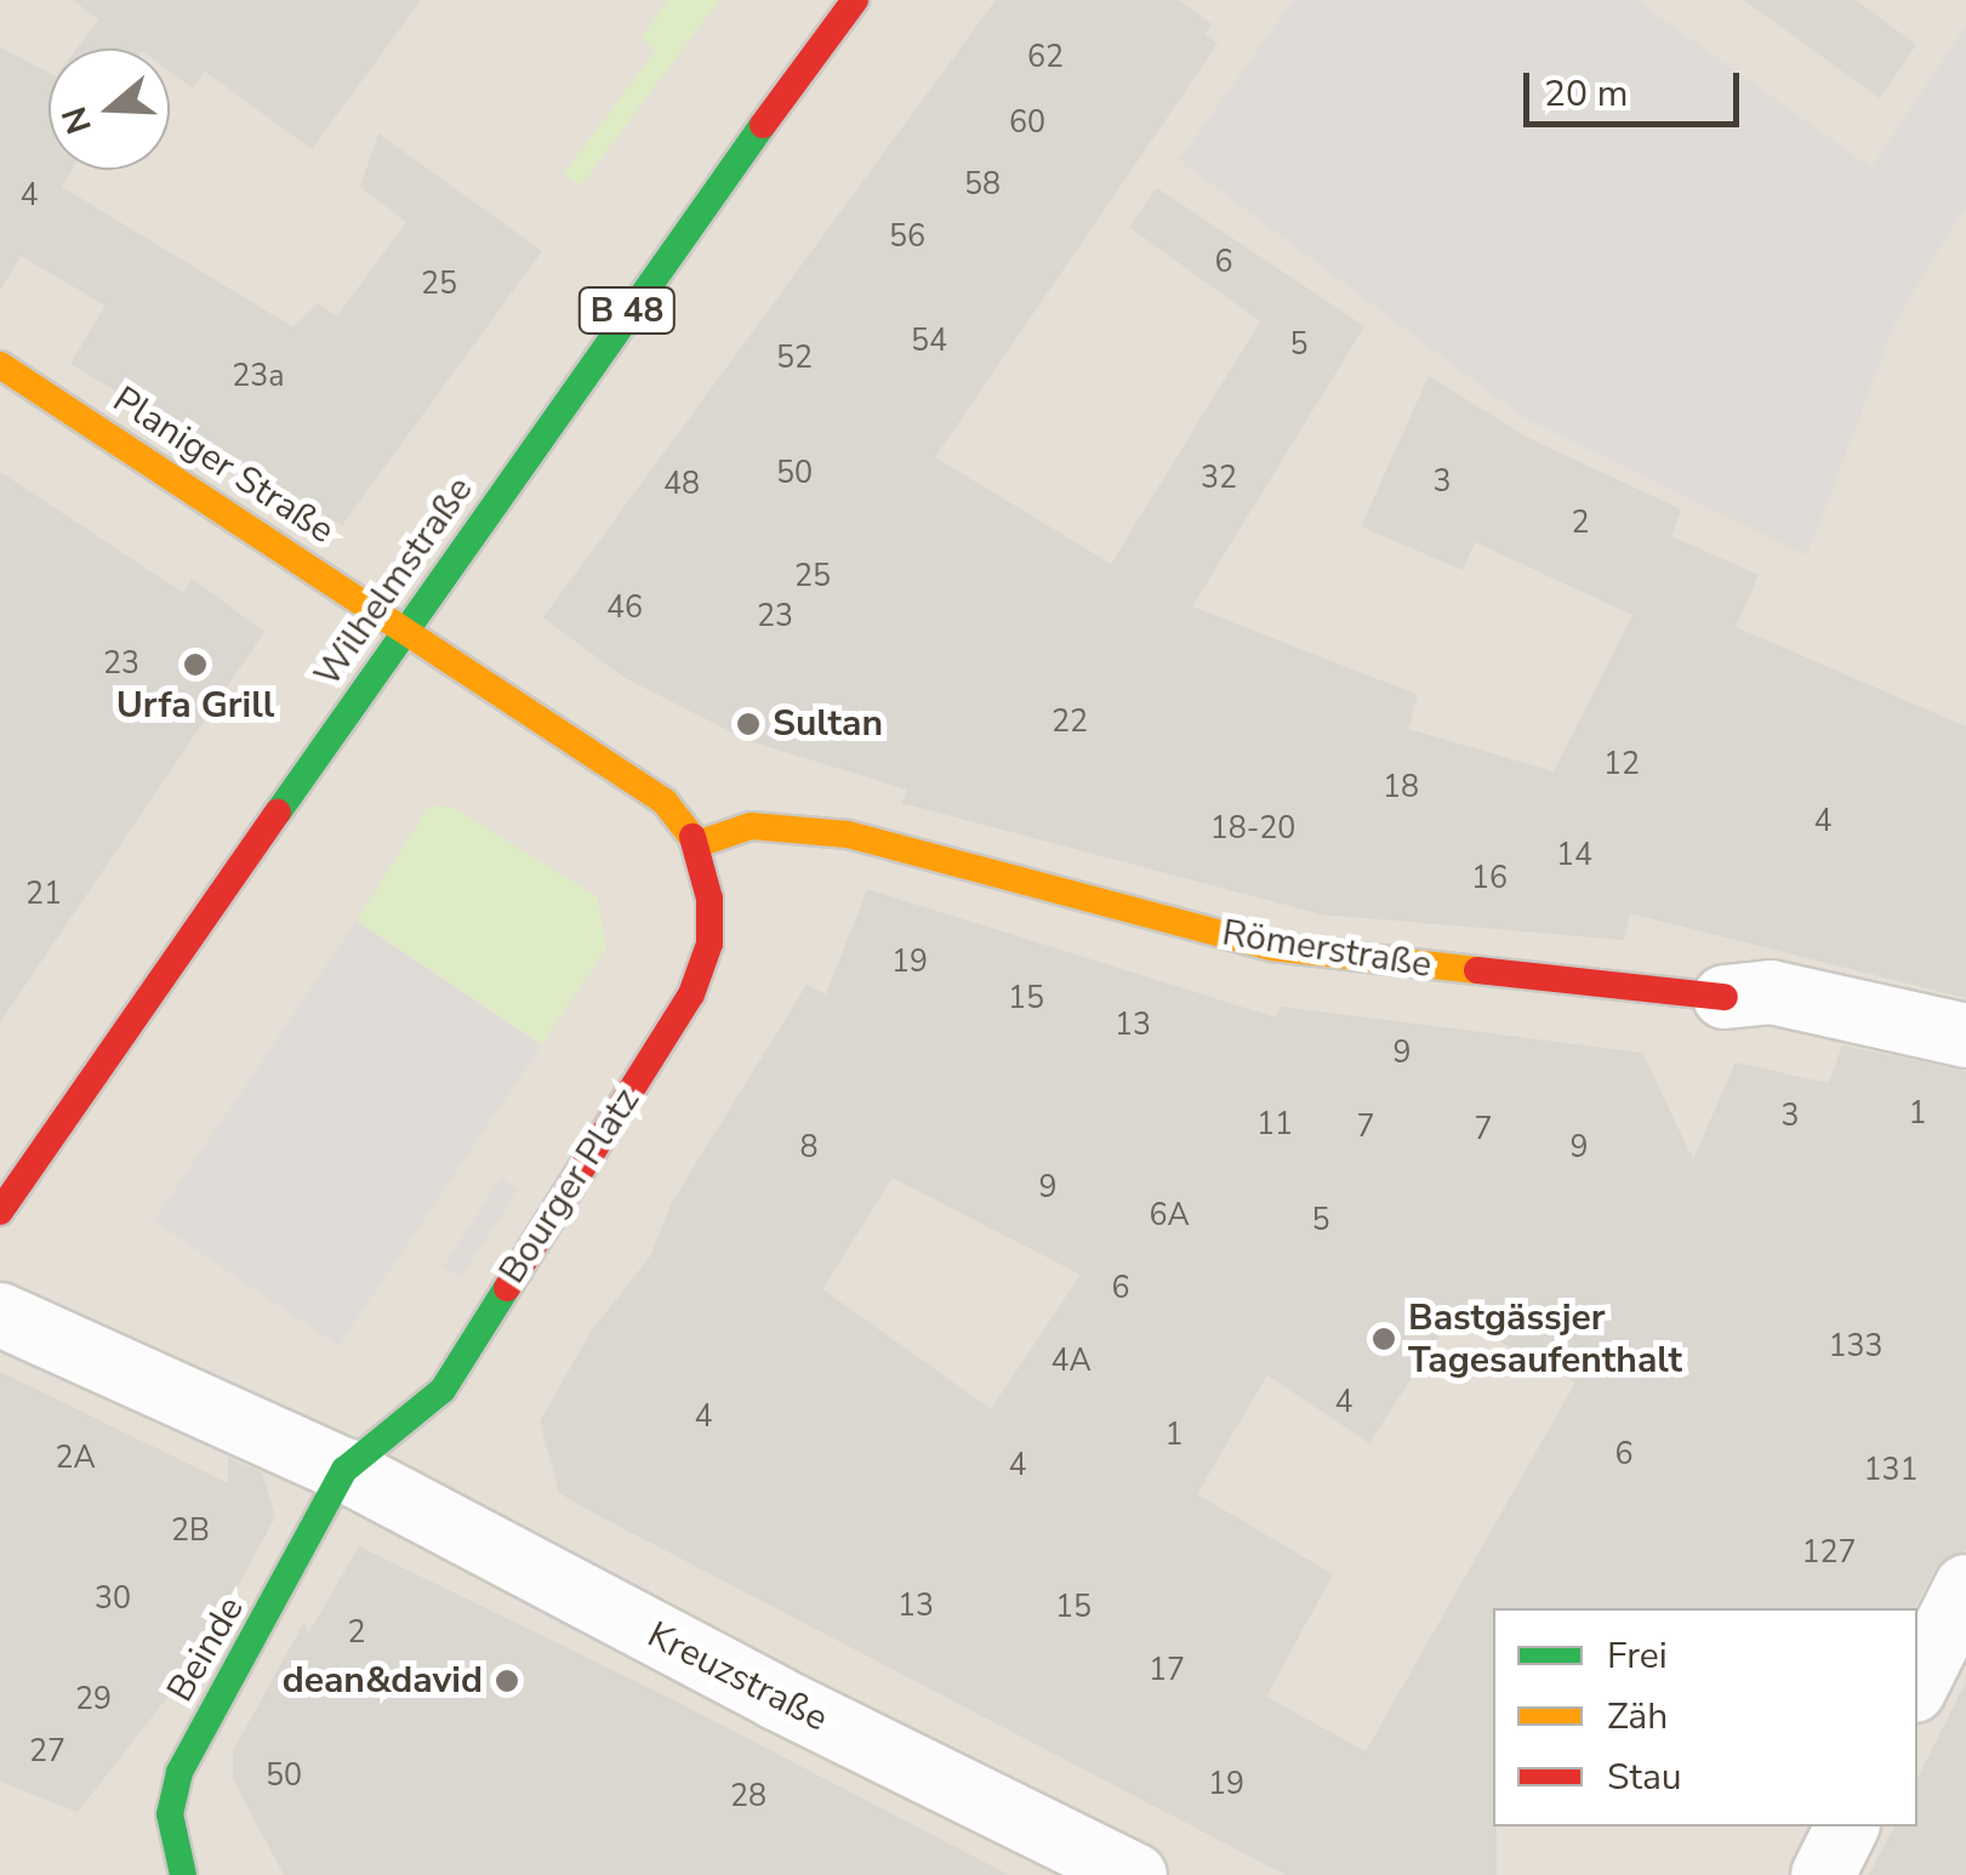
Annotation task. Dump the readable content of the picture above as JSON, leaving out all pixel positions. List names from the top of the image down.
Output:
{
  "streets": {
    "street": [
      "B 48",
      "Planiger Straße",
      "Wilhelmstraße",
      "Römerstraße",
      "Bourger Platz",
      "Beinde",
      "Kreuzstraße"
    ]
  },
  "crossings": [
    ["Planiger Straße", "Wilhelmstraße"],
    ["Römerstraße", "Bourger Platz"],
    ["Bourger Platz", "Beinde"],
    ["Bourger Platz", "Kreuzstraße"],
    ["Beinde", "Kreuzstraße"]
  ],
  "places": [
    "Urfa Grill",
    "Sultan",
    "Bastgässjer Tagesaufenthalt",
    "dean&david"
  ],
  "house_numbers": [
    "62",
    "60",
    "58",
    "4",
    "56",
    "6",
    "25",
    "54",
    "5",
    "52",
    "23a",
    "50",
    "32",
    "3",
    "48",
    "2",
    "25",
    "46",
    "23",
    "23",
    "22",
    "12",
    "18",
    "4",
    "18-20",
    "14",
    "16",
    "21",
    "19",
    "15",
    "13",
    "9",
    "1",
    "3",
    "11",
    "7",
    "7",
    "8",
    "9",
    "9",
    "6A",
    "5",
    "6",
    "133",
    "4A",
    "4",
    "4",
    "1",
    "6",
    "2A",
    "4",
    "131",
    "2B",
    "127",
    "30",
    "13",
    "15",
    "2",
    "17",
    "29",
    "27",
    "50",
    "19",
    "28"
  ],
  "legend": ["Frei", "Zäh", "Stau"],
  "scale_bar": "20 m",
  "north": "left"
}
